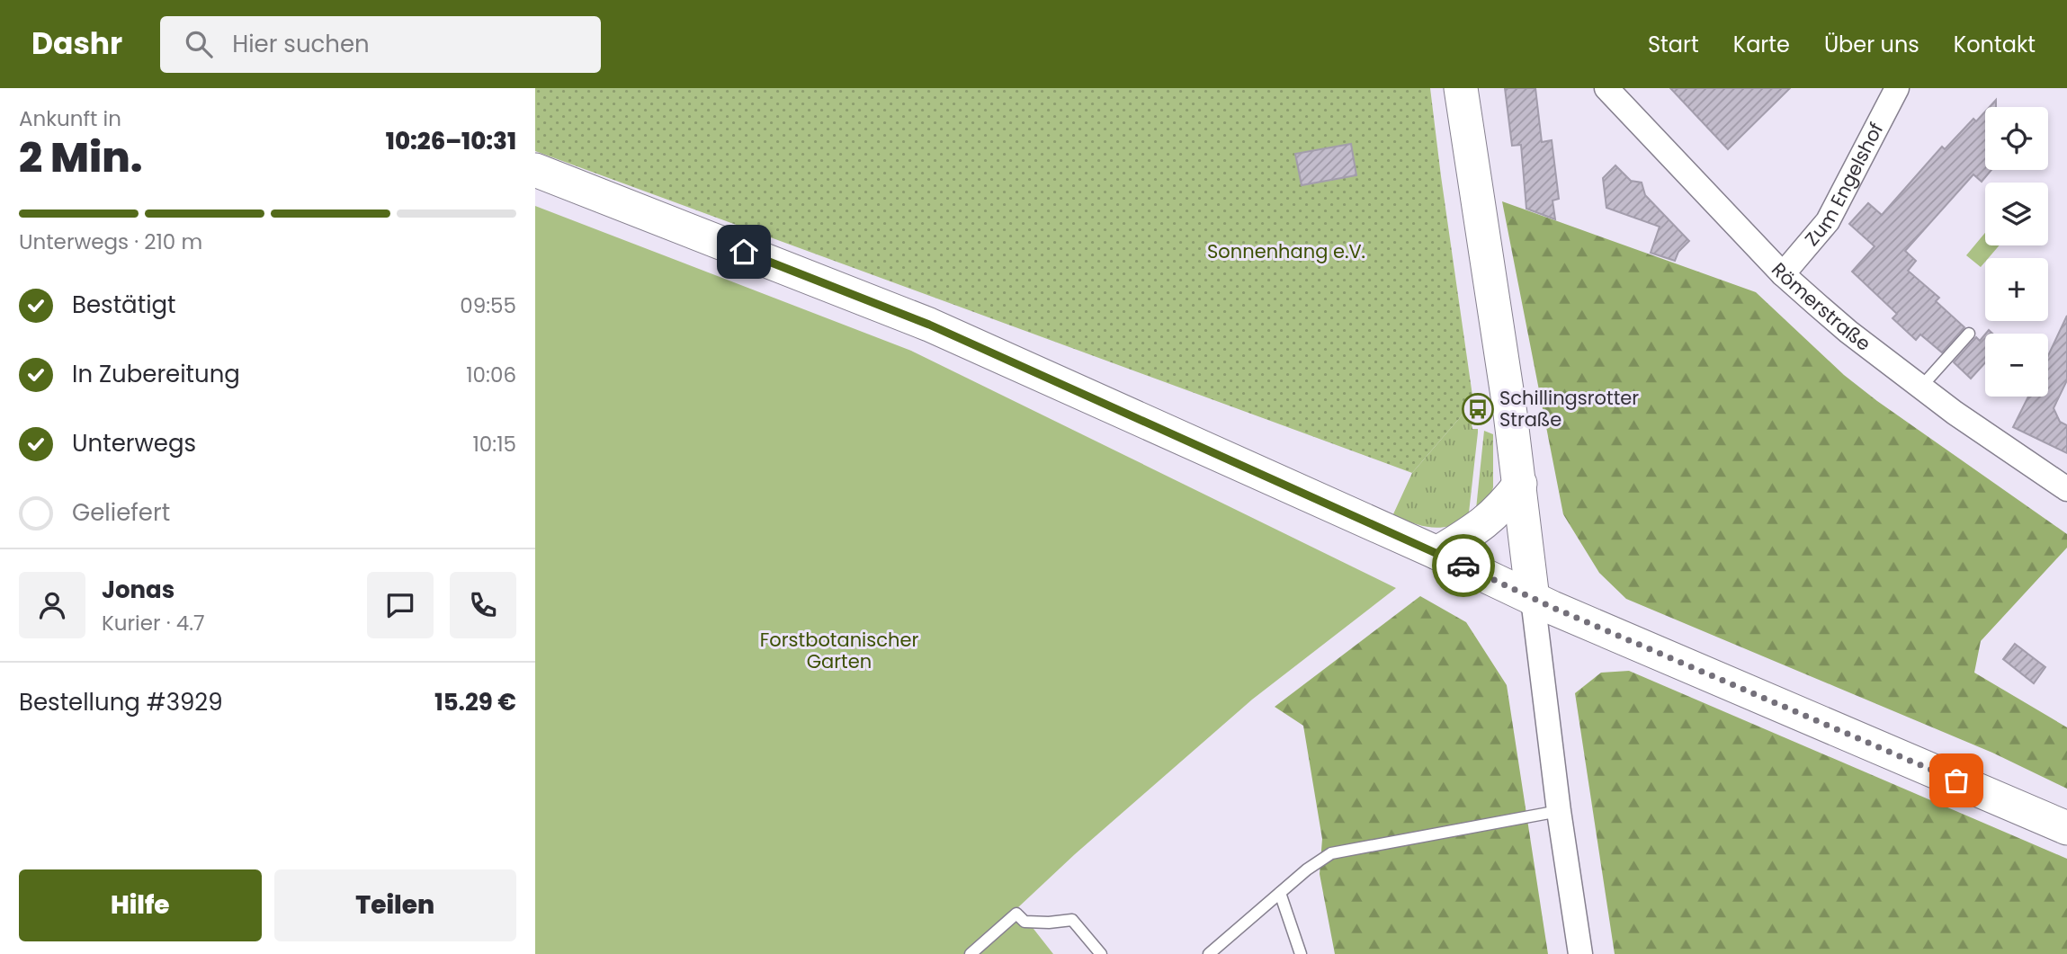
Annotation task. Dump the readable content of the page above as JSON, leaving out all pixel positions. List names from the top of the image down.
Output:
{
  "streets": {
    "street": ["Zum Engelshof", "Römerstraße"]
  },
  "crossings": [
    ["Zum Engelshof", "Römerstraße"]
  ],
  "parks": ["Sonnenhang e.V.", "Forstbotanischer Garten"],
  "places": {
    "bus stop": ["Schillingsrotter Straße"]
  },
  "page": {
    "header": "Dashr",
    "search": "Hier suchen",
    "nav": [
      "Start",
      "Karte",
      "Über uns",
      "Kontakt"
    ],
    "heading": ["2 Min.", "Ankunft in", "10:26–10:31"],
    "panel": [
      "Jonas",
      "Kurier · 4.7",
      "Bestellung #3929",
      "15.29 €"
    ],
    "map_buttons": ["+", "−"],
    "bar": "Unterwegs · 210 m",
    "list": [
      ["Bestätigt", "09:55"],
      ["In Zubereitung", "10:06"],
      ["Unterwegs", "10:15"],
      "Geliefert"
    ],
    "buttons": ["Hilfe", "Teilen"]
  }
}
